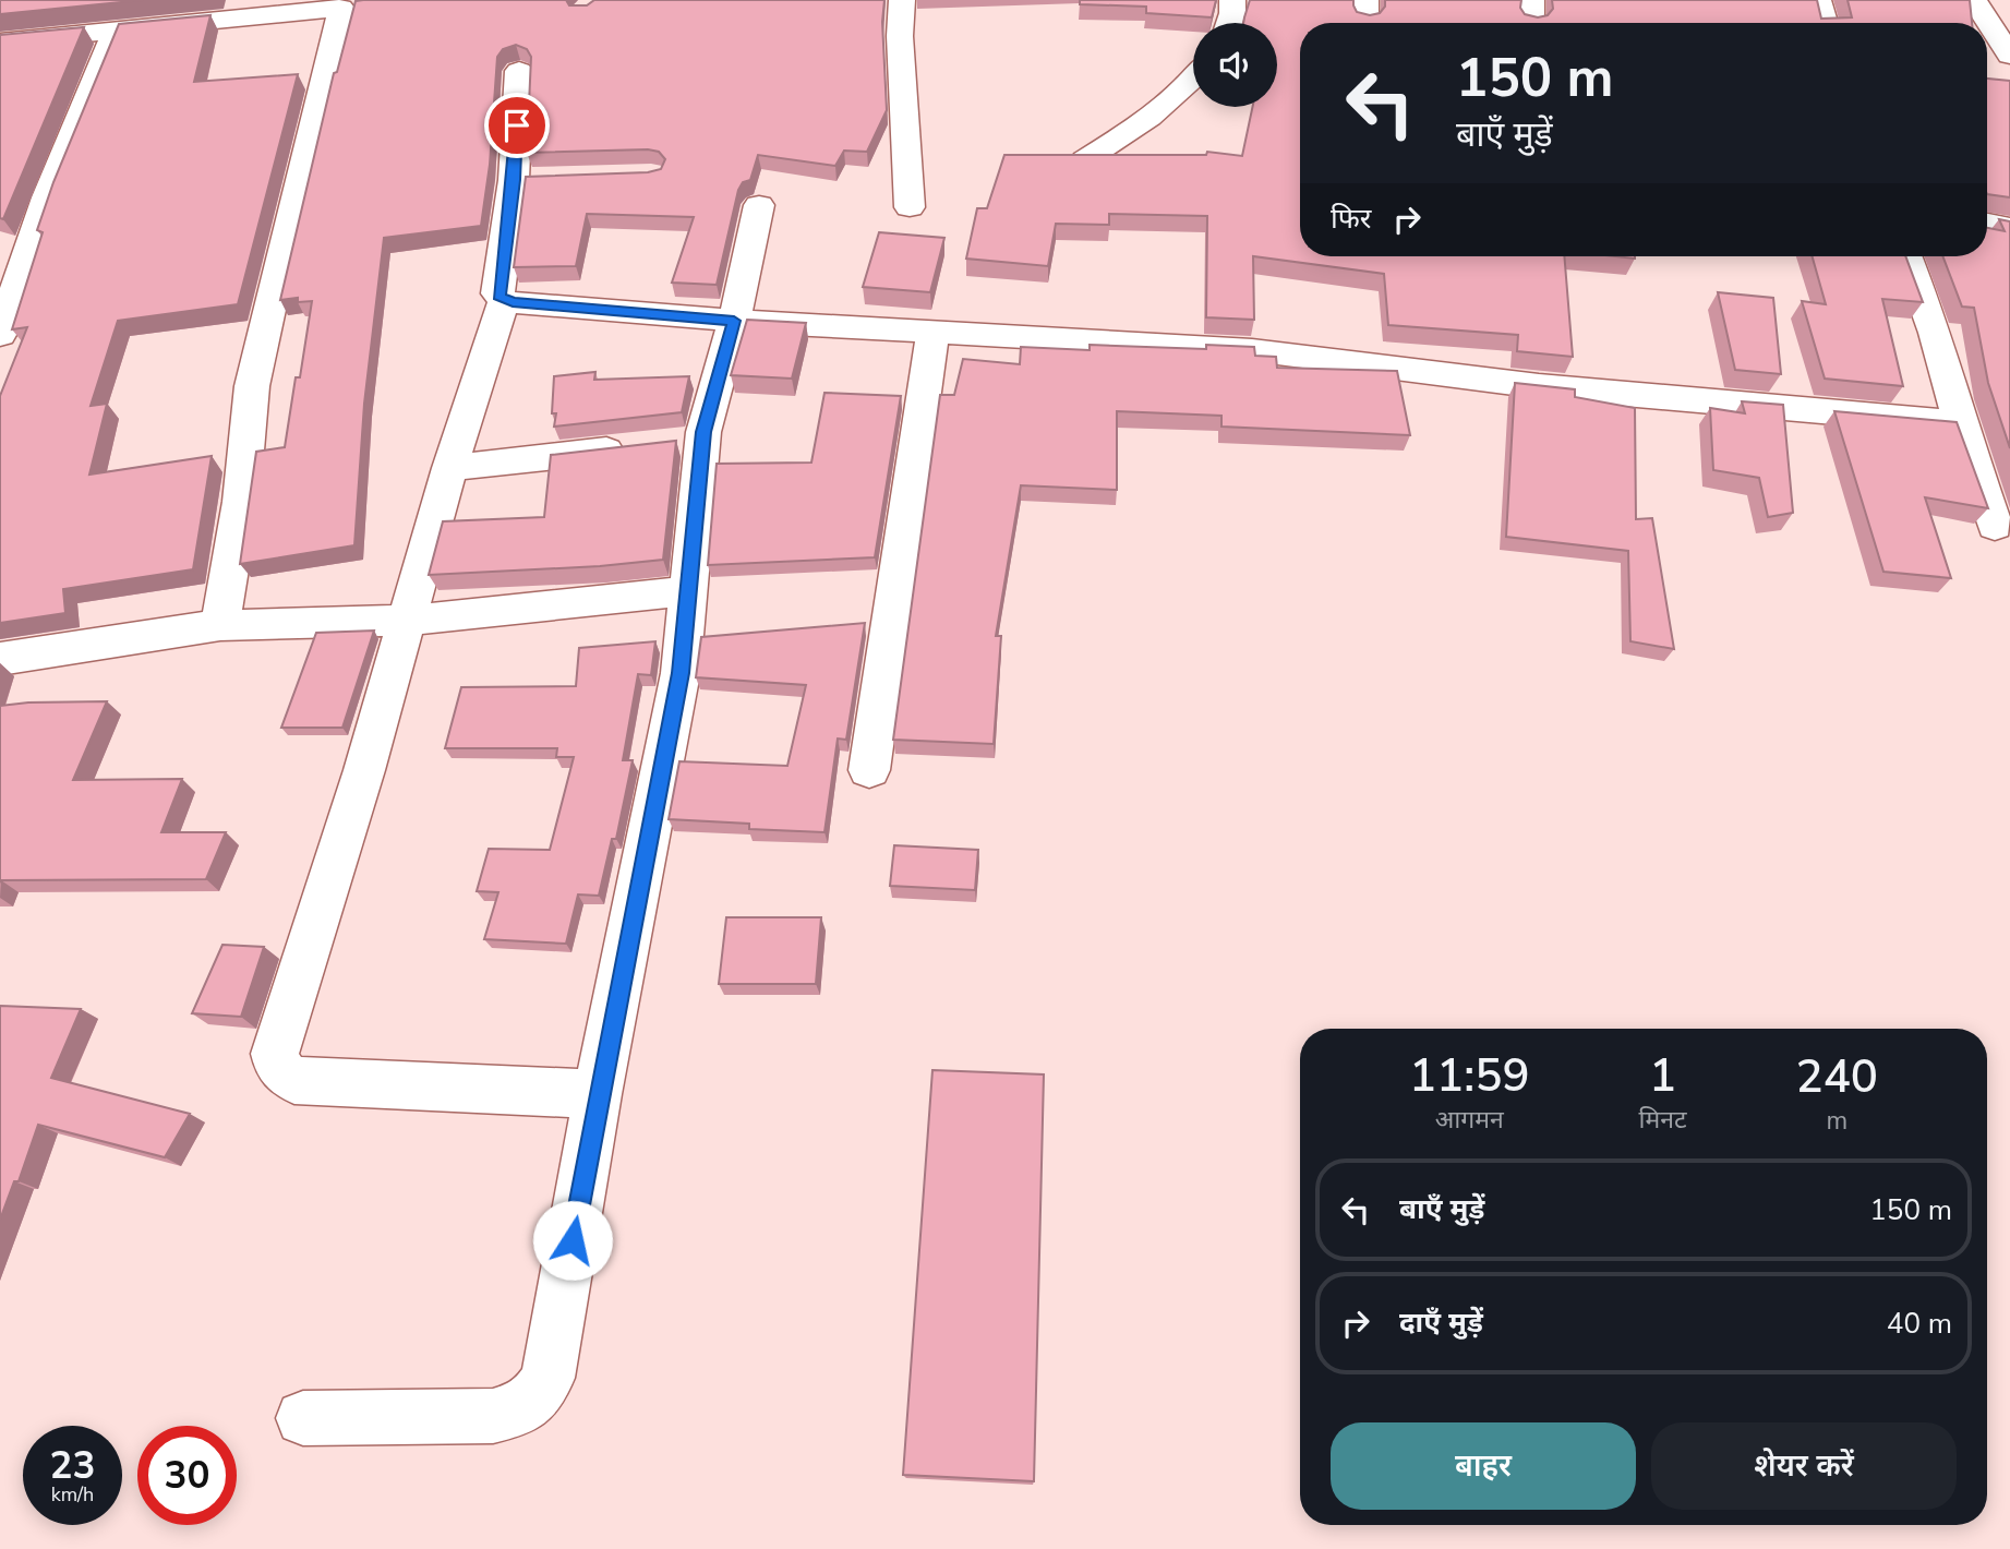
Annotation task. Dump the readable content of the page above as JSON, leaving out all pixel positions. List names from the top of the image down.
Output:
{
  "page": {
    "turn": ["150 m", "बाएँ मुड़ें"],
    "then": "फिर",
    "eta": [
      "11:59",
      "आगमन",
      "1",
      "मिनट",
      "240",
      "m"
    ],
    "list": [
      {
        "name": "बाएँ मुड़ें",
        "value": "150 m"
      },
      {
        "name": "दाएँ मुड़ें",
        "value": "40 m"
      }
    ],
    "buttons": ["बाहर", "शेयर करें"],
    "speed": "23 km/h",
    "limit": "30"
  }
}
